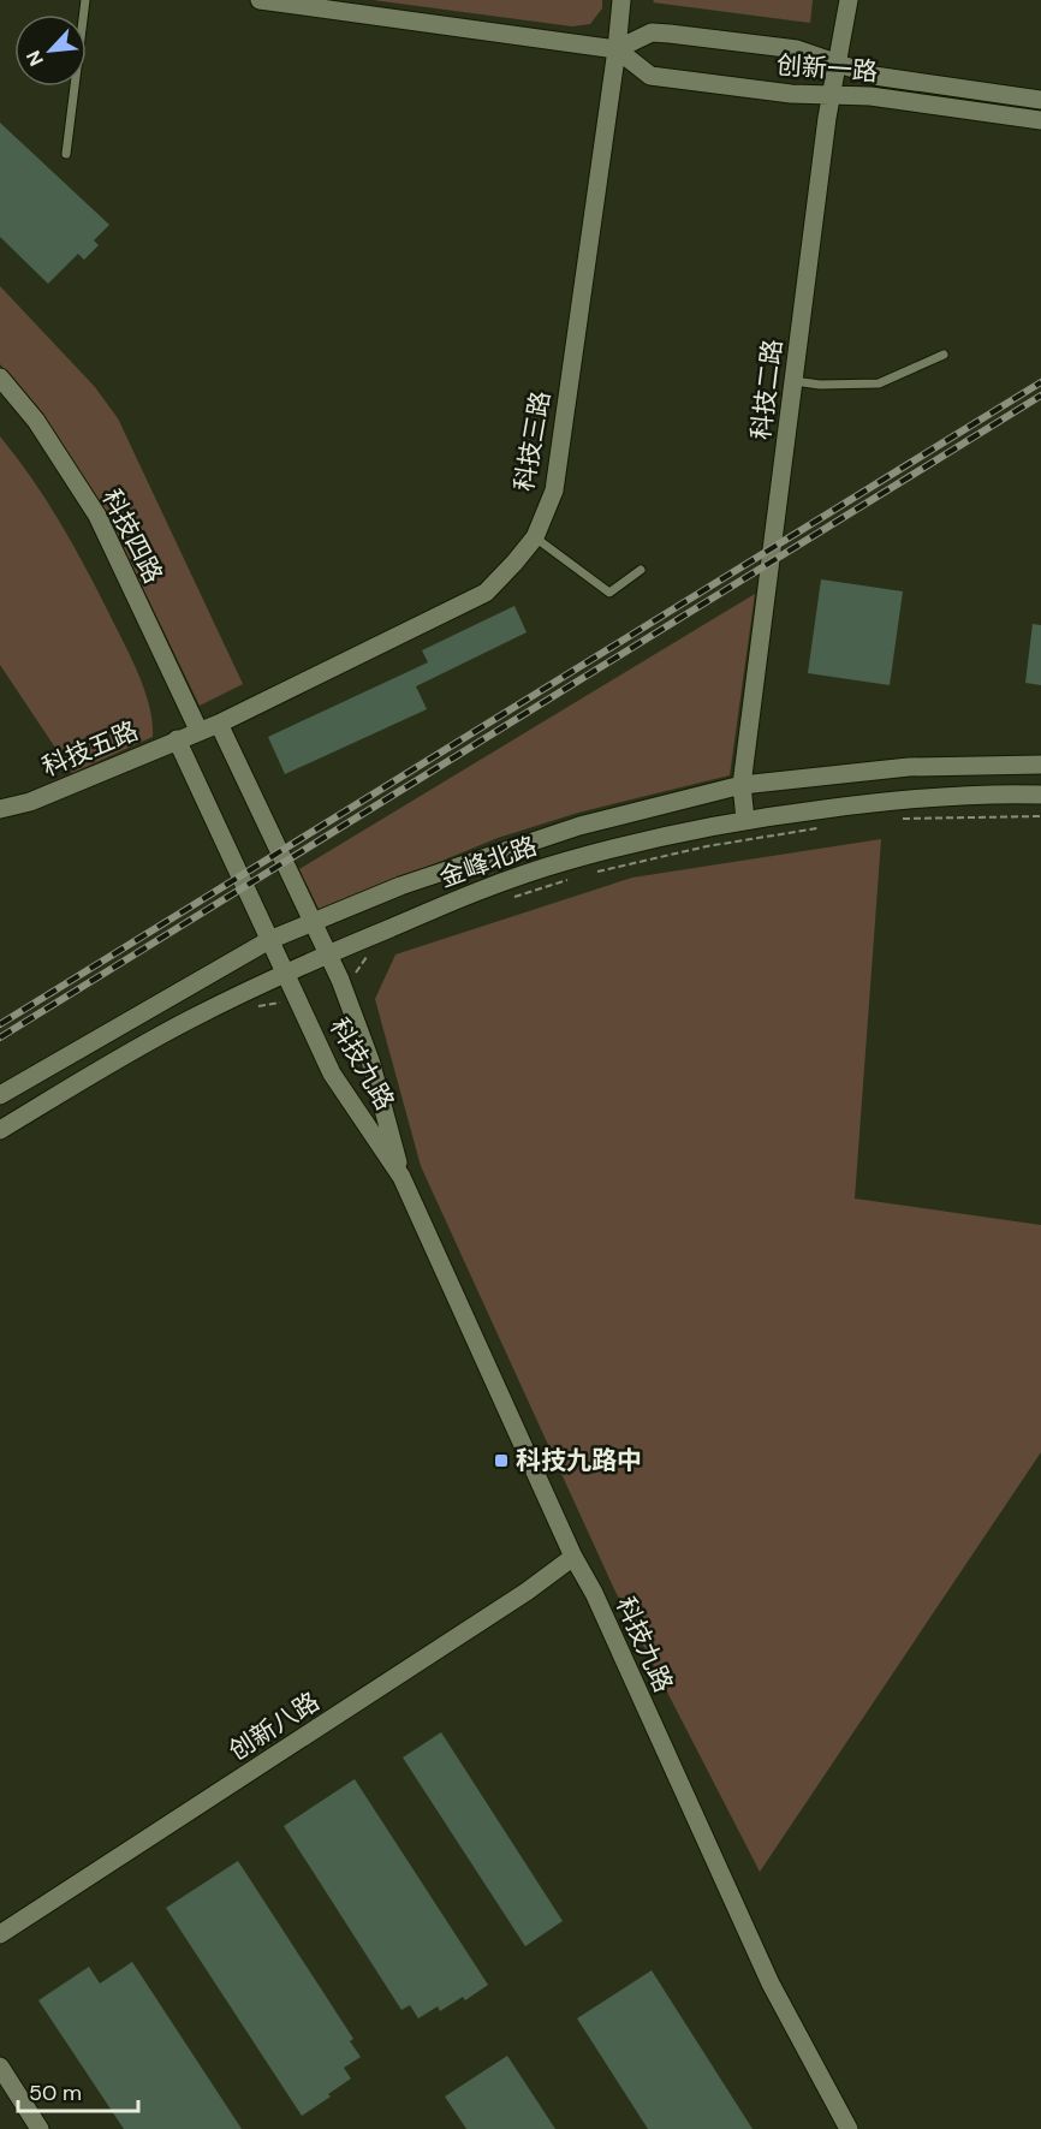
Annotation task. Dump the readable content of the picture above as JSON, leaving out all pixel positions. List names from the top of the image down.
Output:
{
  "streets": {
    "street": [
      "创新一路",
      "科技二路",
      "科技三路",
      "科技四路",
      "科技五路",
      "金峰北路",
      "科技九路",
      "创新八路"
    ]
  },
  "crossings": [
    ["创新一路", "科技二路"],
    ["创新一路", "科技三路"],
    ["科技二路", "金峰北路"],
    ["科技三路", "科技四路"],
    ["科技三路", "科技五路"],
    ["科技四路", "科技五路"],
    ["金峰北路", "科技九路"],
    ["科技九路", "创新八路"]
  ],
  "places": {
    "transit": ["科技九路中"]
  },
  "scale_bar": "50 m",
  "north": "bottom left"
}
